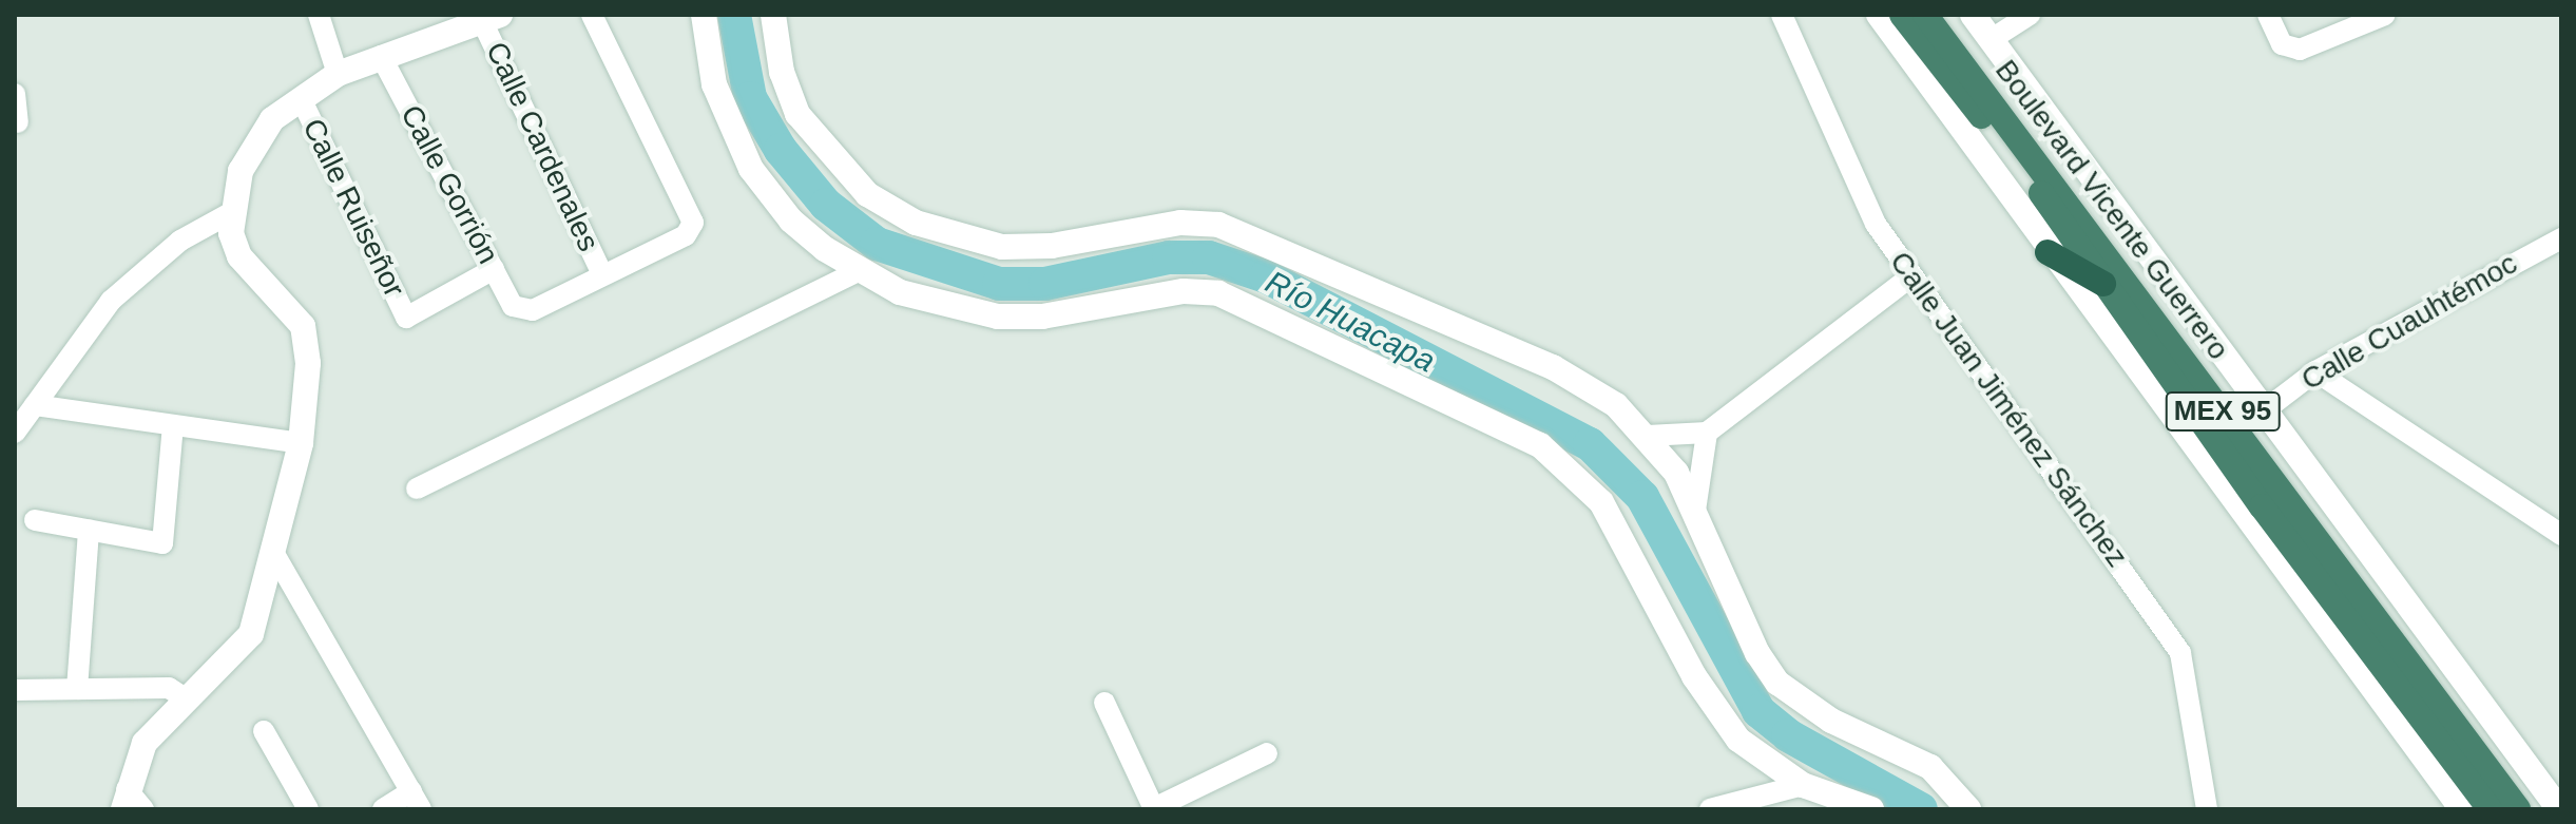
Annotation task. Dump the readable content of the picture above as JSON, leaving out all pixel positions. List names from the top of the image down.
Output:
{
  "streets": {
    "highway": ["Boulevard Vicente Guerrero", "MEX 95"],
    "street": [
      "Calle Cardenales",
      "Calle Gorrión",
      "Calle Ruiseñor",
      "Calle Cuauhtémoc",
      "Calle Juan Jiménez Sánchez"
    ]
  },
  "crossings": [
    ["Calle Cardenales", "Calle Gorrión"],
    ["Calle Gorrión", "Calle Ruiseñor"],
    ["Boulevard Vicente Guerrero", "Calle Cuauhtémoc"]
  ],
  "water": ["Río Huacapa"]
}
